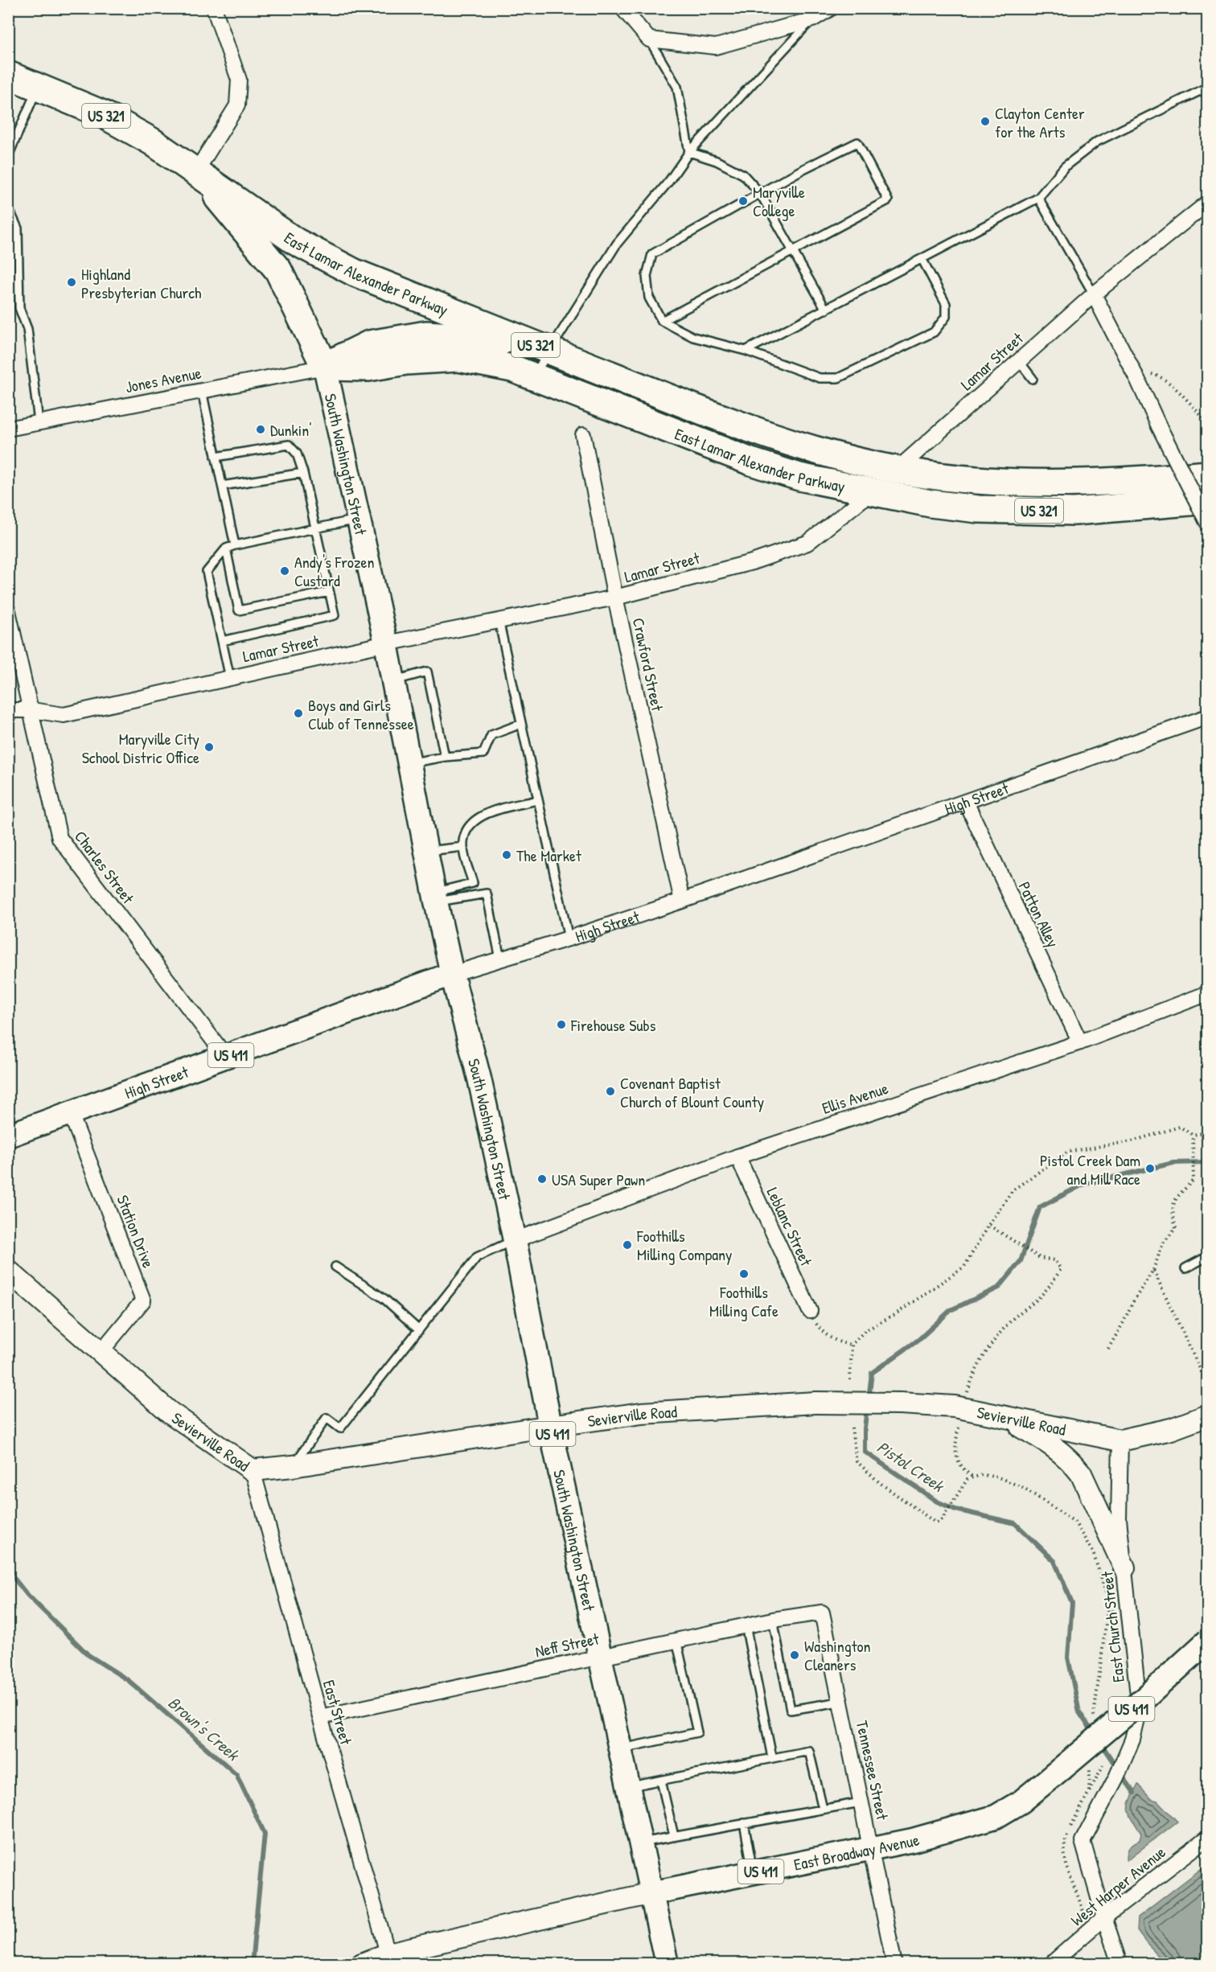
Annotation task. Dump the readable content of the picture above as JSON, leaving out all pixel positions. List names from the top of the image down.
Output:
{
  "streets": {
    "highway": ["US 321", "East Lamar Alexander Parkway"],
    "main road": [
      "South Washington Street",
      "High Street",
      "US 411",
      "East Broadway Avenue"
    ],
    "street": [
      "Lamar Street",
      "Jones Avenue",
      "Crawford Street",
      "Charles Street",
      "Patton Alley",
      "Ellis Avenue",
      "Leblanc Street",
      "Station Drive",
      "Sevierville Road",
      "East Church Street",
      "Neff Street",
      "East Street",
      "Tennessee Street",
      "West Harper Avenue"
    ]
  },
  "crossings": [
    ["East Lamar Alexander Parkway", "Lamar Street"],
    ["East Lamar Alexander Parkway", "Jones Avenue"],
    ["East Lamar Alexander Parkway", "South Washington Street"],
    ["Lamar Street", "South Washington Street"],
    ["Lamar Street", "Crawford Street"],
    ["Lamar Street", "Charles Street"],
    ["Jones Avenue", "South Washington Street"],
    ["South Washington Street", "High Street"],
    ["South Washington Street", "Ellis Avenue"],
    ["South Washington Street", "Sevierville Road"],
    ["South Washington Street", "Neff Street"],
    ["South Washington Street", "East Broadway Avenue"],
    ["Crawford Street", "High Street"],
    ["High Street", "Charles Street"],
    ["High Street", "Patton Alley"],
    ["High Street", "Station Drive"],
    ["Patton Alley", "Ellis Avenue"],
    ["Ellis Avenue", "Leblanc Street"],
    ["Station Drive", "Sevierville Road"],
    ["Sevierville Road", "East Church Street"],
    ["Sevierville Road", "East Street"],
    ["East Church Street", "West Harper Avenue"],
    ["Neff Street", "East Street"],
    ["Neff Street", "Tennessee Street"],
    ["East Street", "East Broadway Avenue"],
    ["Tennessee Street", "East Broadway Avenue"]
  ],
  "water": ["Pistol Creek", "Brown's Creek"],
  "places": [
    "Clayton Center for the Arts",
    "Maryville College",
    "Highland Presbyterian Church",
    "Dunkin'",
    "Andy's Frozen Custard",
    "Boys and Girls Club of Tennessee",
    "Maryville City School Distric Office",
    "The Market",
    "Firehouse Subs",
    "Covenant Baptist Church of Blount County",
    "Pistol Creek Dam and Mill Race",
    "USA Super Pawn",
    "Foothills Milling Company",
    "Foothills Milling Cafe",
    "Washington Cleaners"
  ]
}
